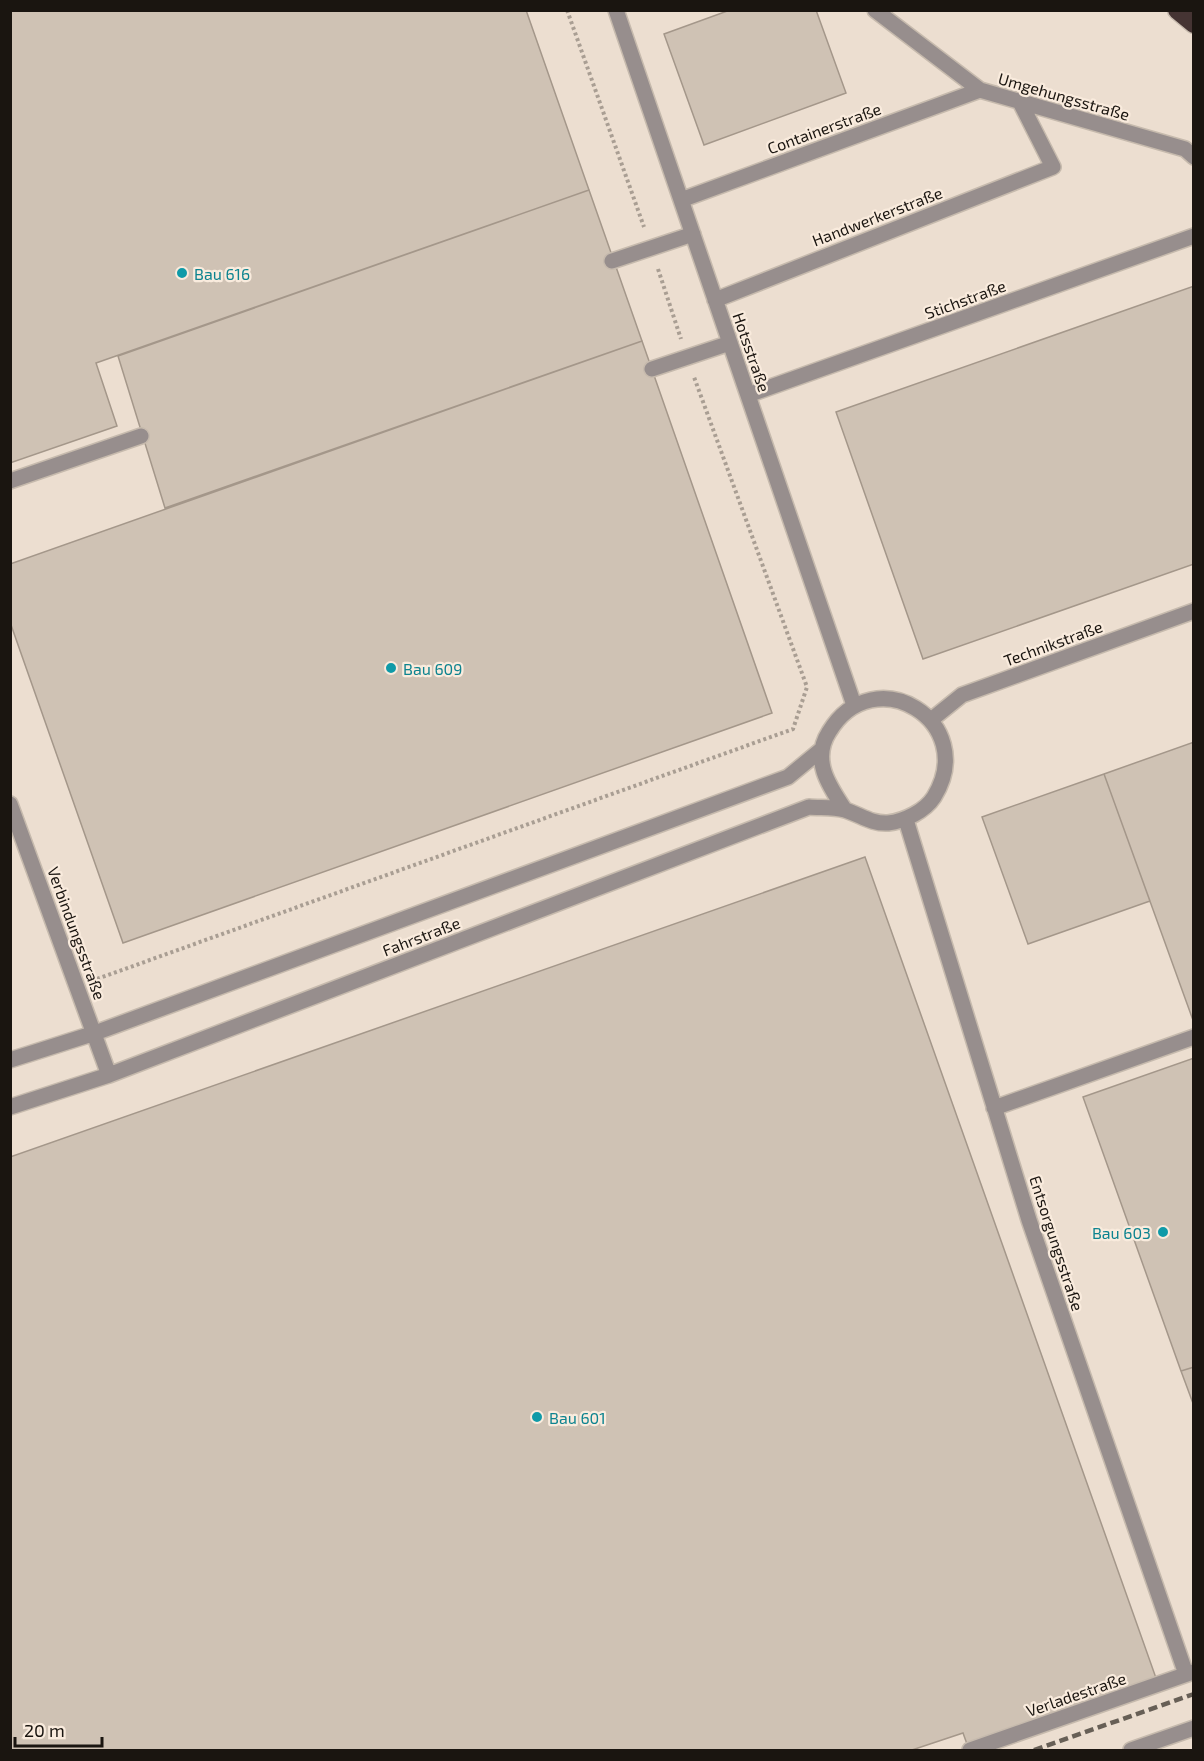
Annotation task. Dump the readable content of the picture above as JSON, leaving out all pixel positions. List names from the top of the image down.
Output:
{
  "streets": {
    "street": [
      "Umgehungsstraße",
      "Containerstraße",
      "Handwerkerstraße",
      "Stichstraße",
      "Hotsstraße",
      "Technikstraße",
      "Verbindungsstraße",
      "Fahrstraße",
      "Entsorgungsstraße",
      "Verladestraße"
    ]
  },
  "crossings": [
    ["Umgehungsstraße", "Containerstraße"],
    ["Umgehungsstraße", "Handwerkerstraße"],
    ["Containerstraße", "Hotsstraße"],
    ["Handwerkerstraße", "Hotsstraße"],
    ["Stichstraße", "Hotsstraße"],
    ["Hotsstraße", "Technikstraße"],
    ["Hotsstraße", "Fahrstraße"],
    ["Hotsstraße", "Entsorgungsstraße"],
    ["Technikstraße", "Fahrstraße"],
    ["Technikstraße", "Entsorgungsstraße"],
    ["Verbindungsstraße", "Fahrstraße"],
    ["Fahrstraße", "Entsorgungsstraße"],
    ["Entsorgungsstraße", "Verladestraße"]
  ],
  "places": [
    "Bau 616",
    "Bau 609",
    "Bau 603",
    "Bau 601"
  ],
  "scale_bar": "20 m"
}
